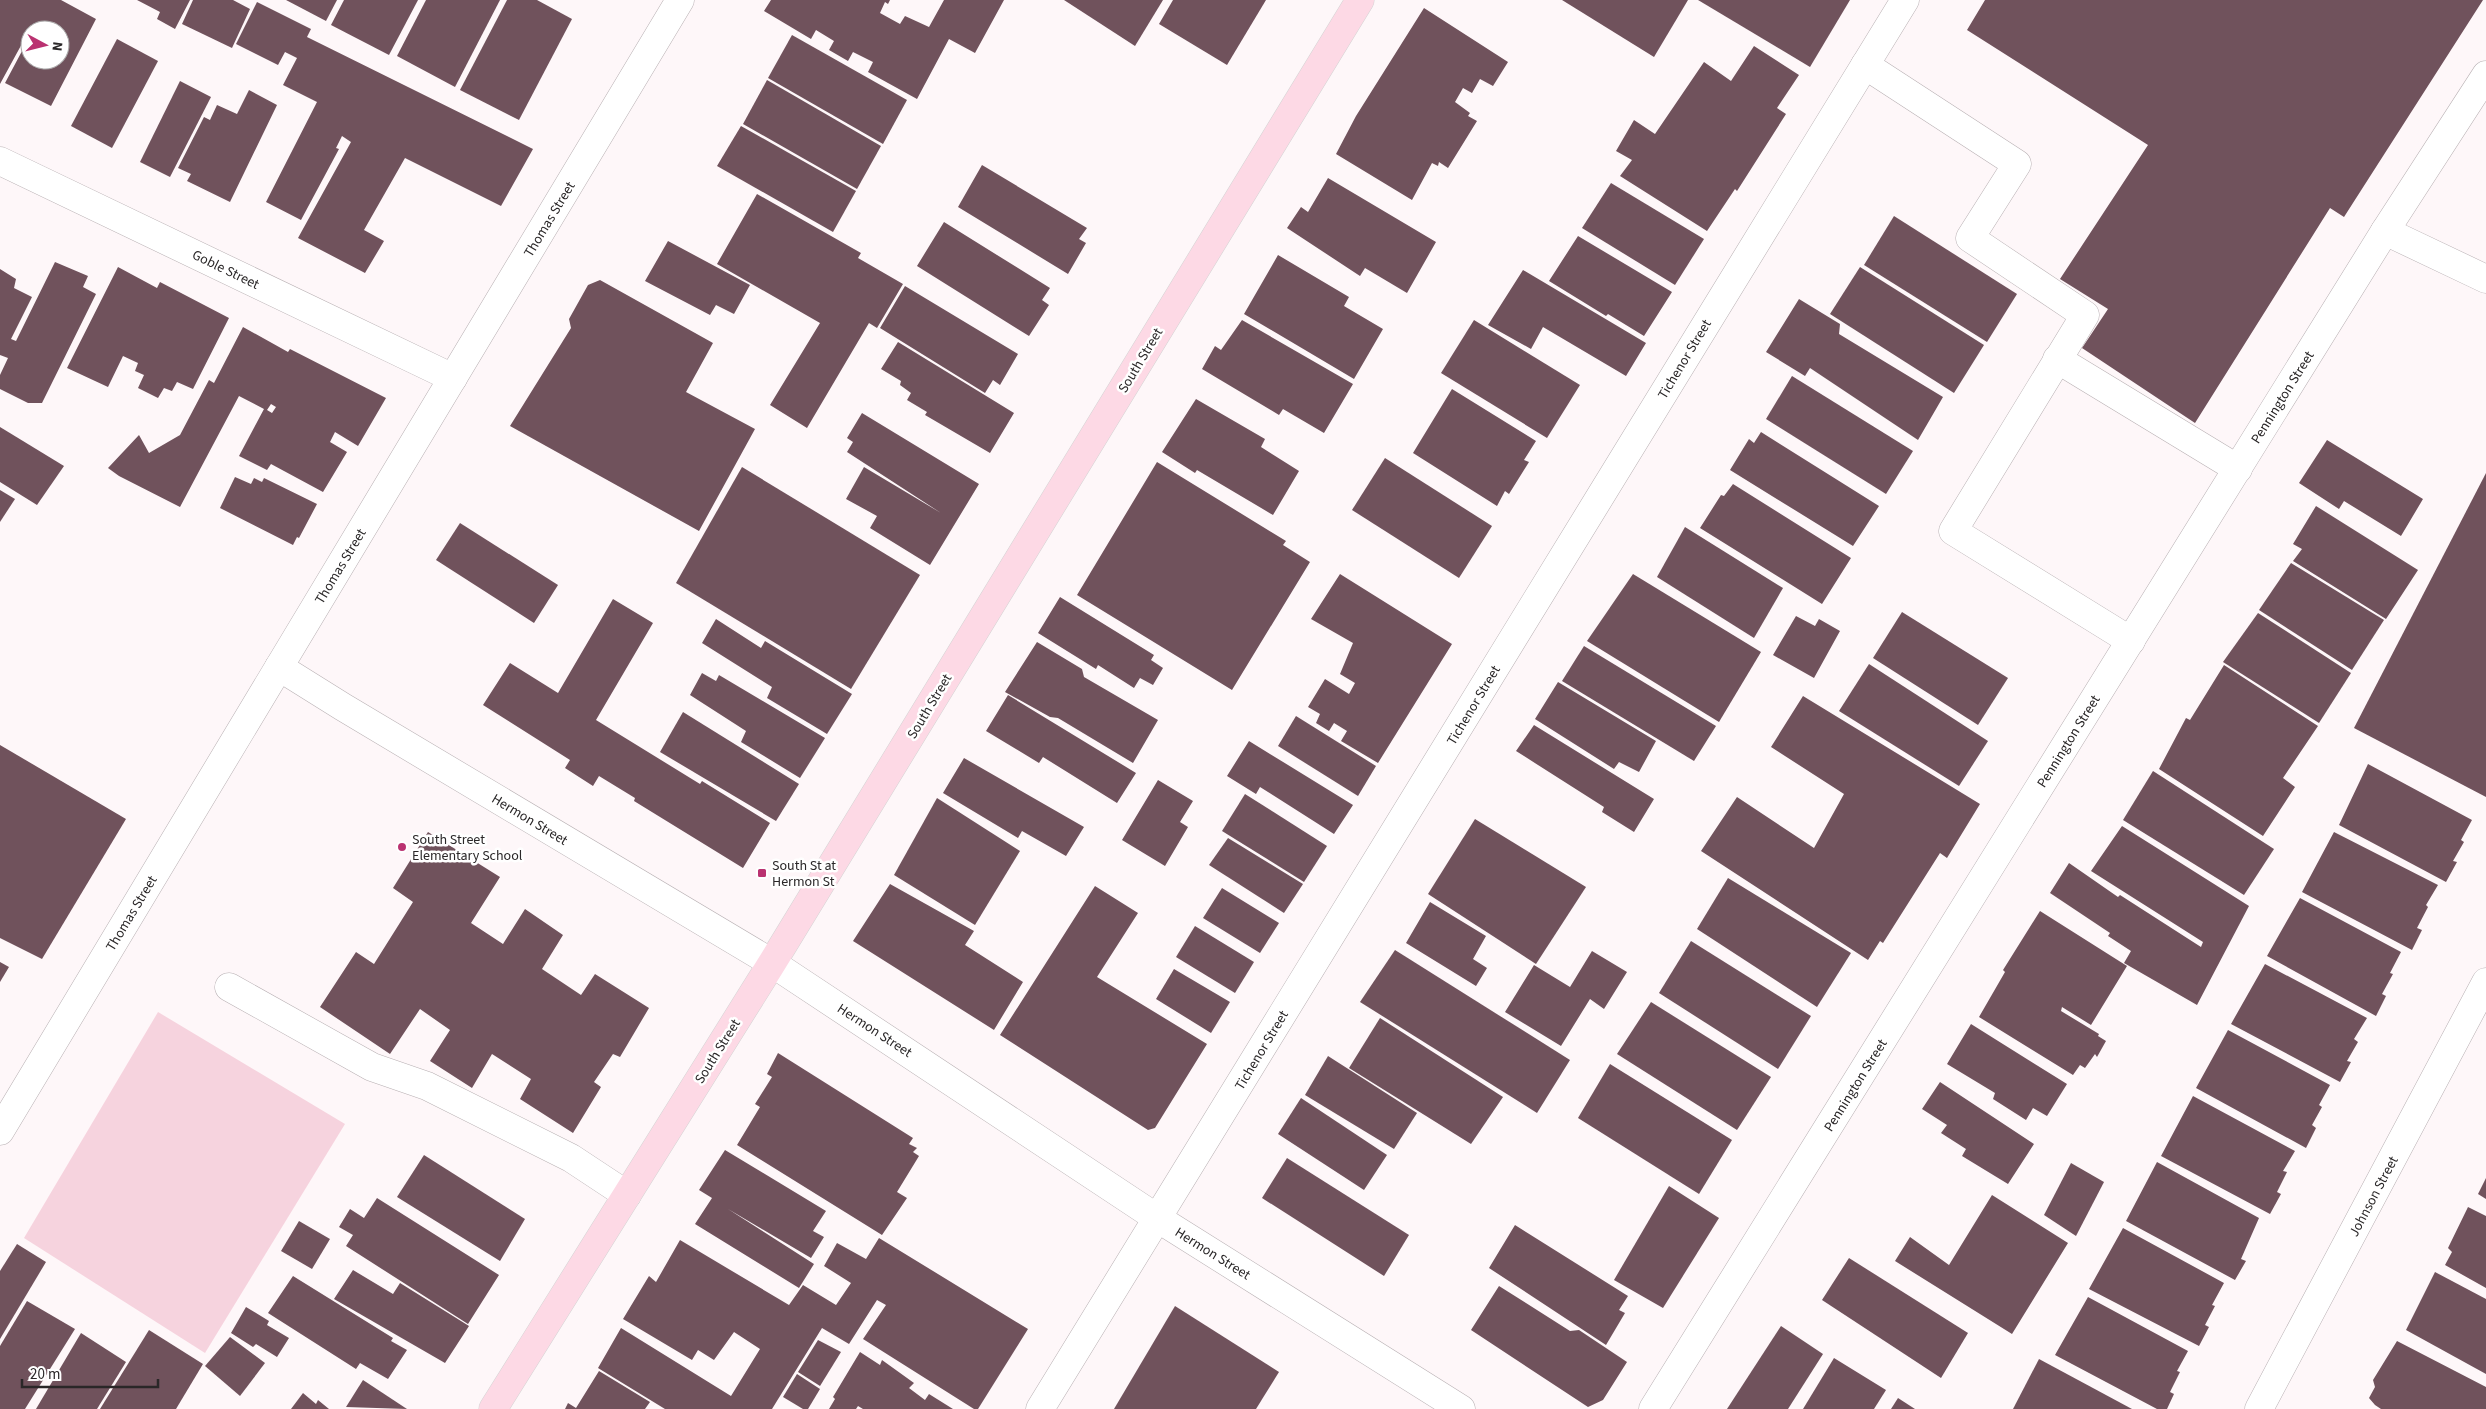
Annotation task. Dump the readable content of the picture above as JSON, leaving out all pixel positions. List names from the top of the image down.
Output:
{
  "streets": {
    "main road": ["South Street"],
    "street": [
      "Thomas Street",
      "Goble Street",
      "Tichenor Street",
      "Pennington Street",
      "Hermon Street",
      "Johnson Street"
    ]
  },
  "crossings": [
    ["Thomas Street", "Goble Street"],
    ["Thomas Street", "Hermon Street"],
    ["Tichenor Street", "Hermon Street"],
    ["South Street", "Hermon Street"]
  ],
  "places": {
    "other": ["South Street Elementary School"],
    "transit": ["South St at Hermon St"]
  },
  "scale_bar": "20 m",
  "north": "right"
}
